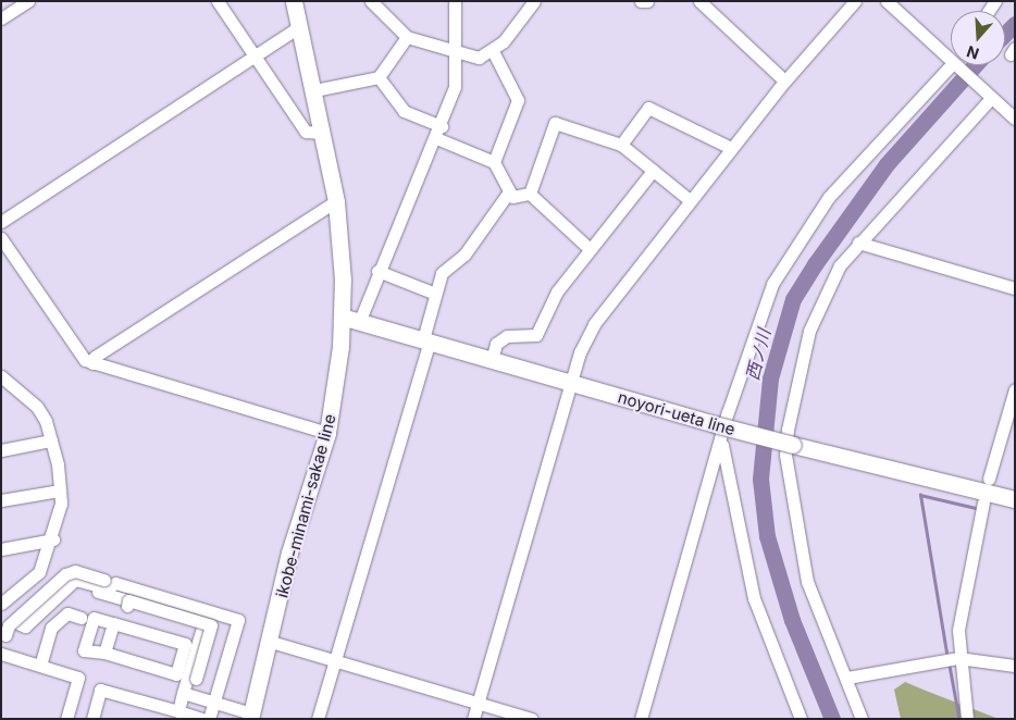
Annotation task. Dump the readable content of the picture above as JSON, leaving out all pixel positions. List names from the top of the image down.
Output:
{
  "streets": {
    "main road": ["noyori-ueta line", "ikobe-minami-sakae line"]
  },
  "crossings": [
    ["noyori-ueta line", "ikobe-minami-sakae line"]
  ],
  "water": ["西ノ川"],
  "north": "bottom"
}
